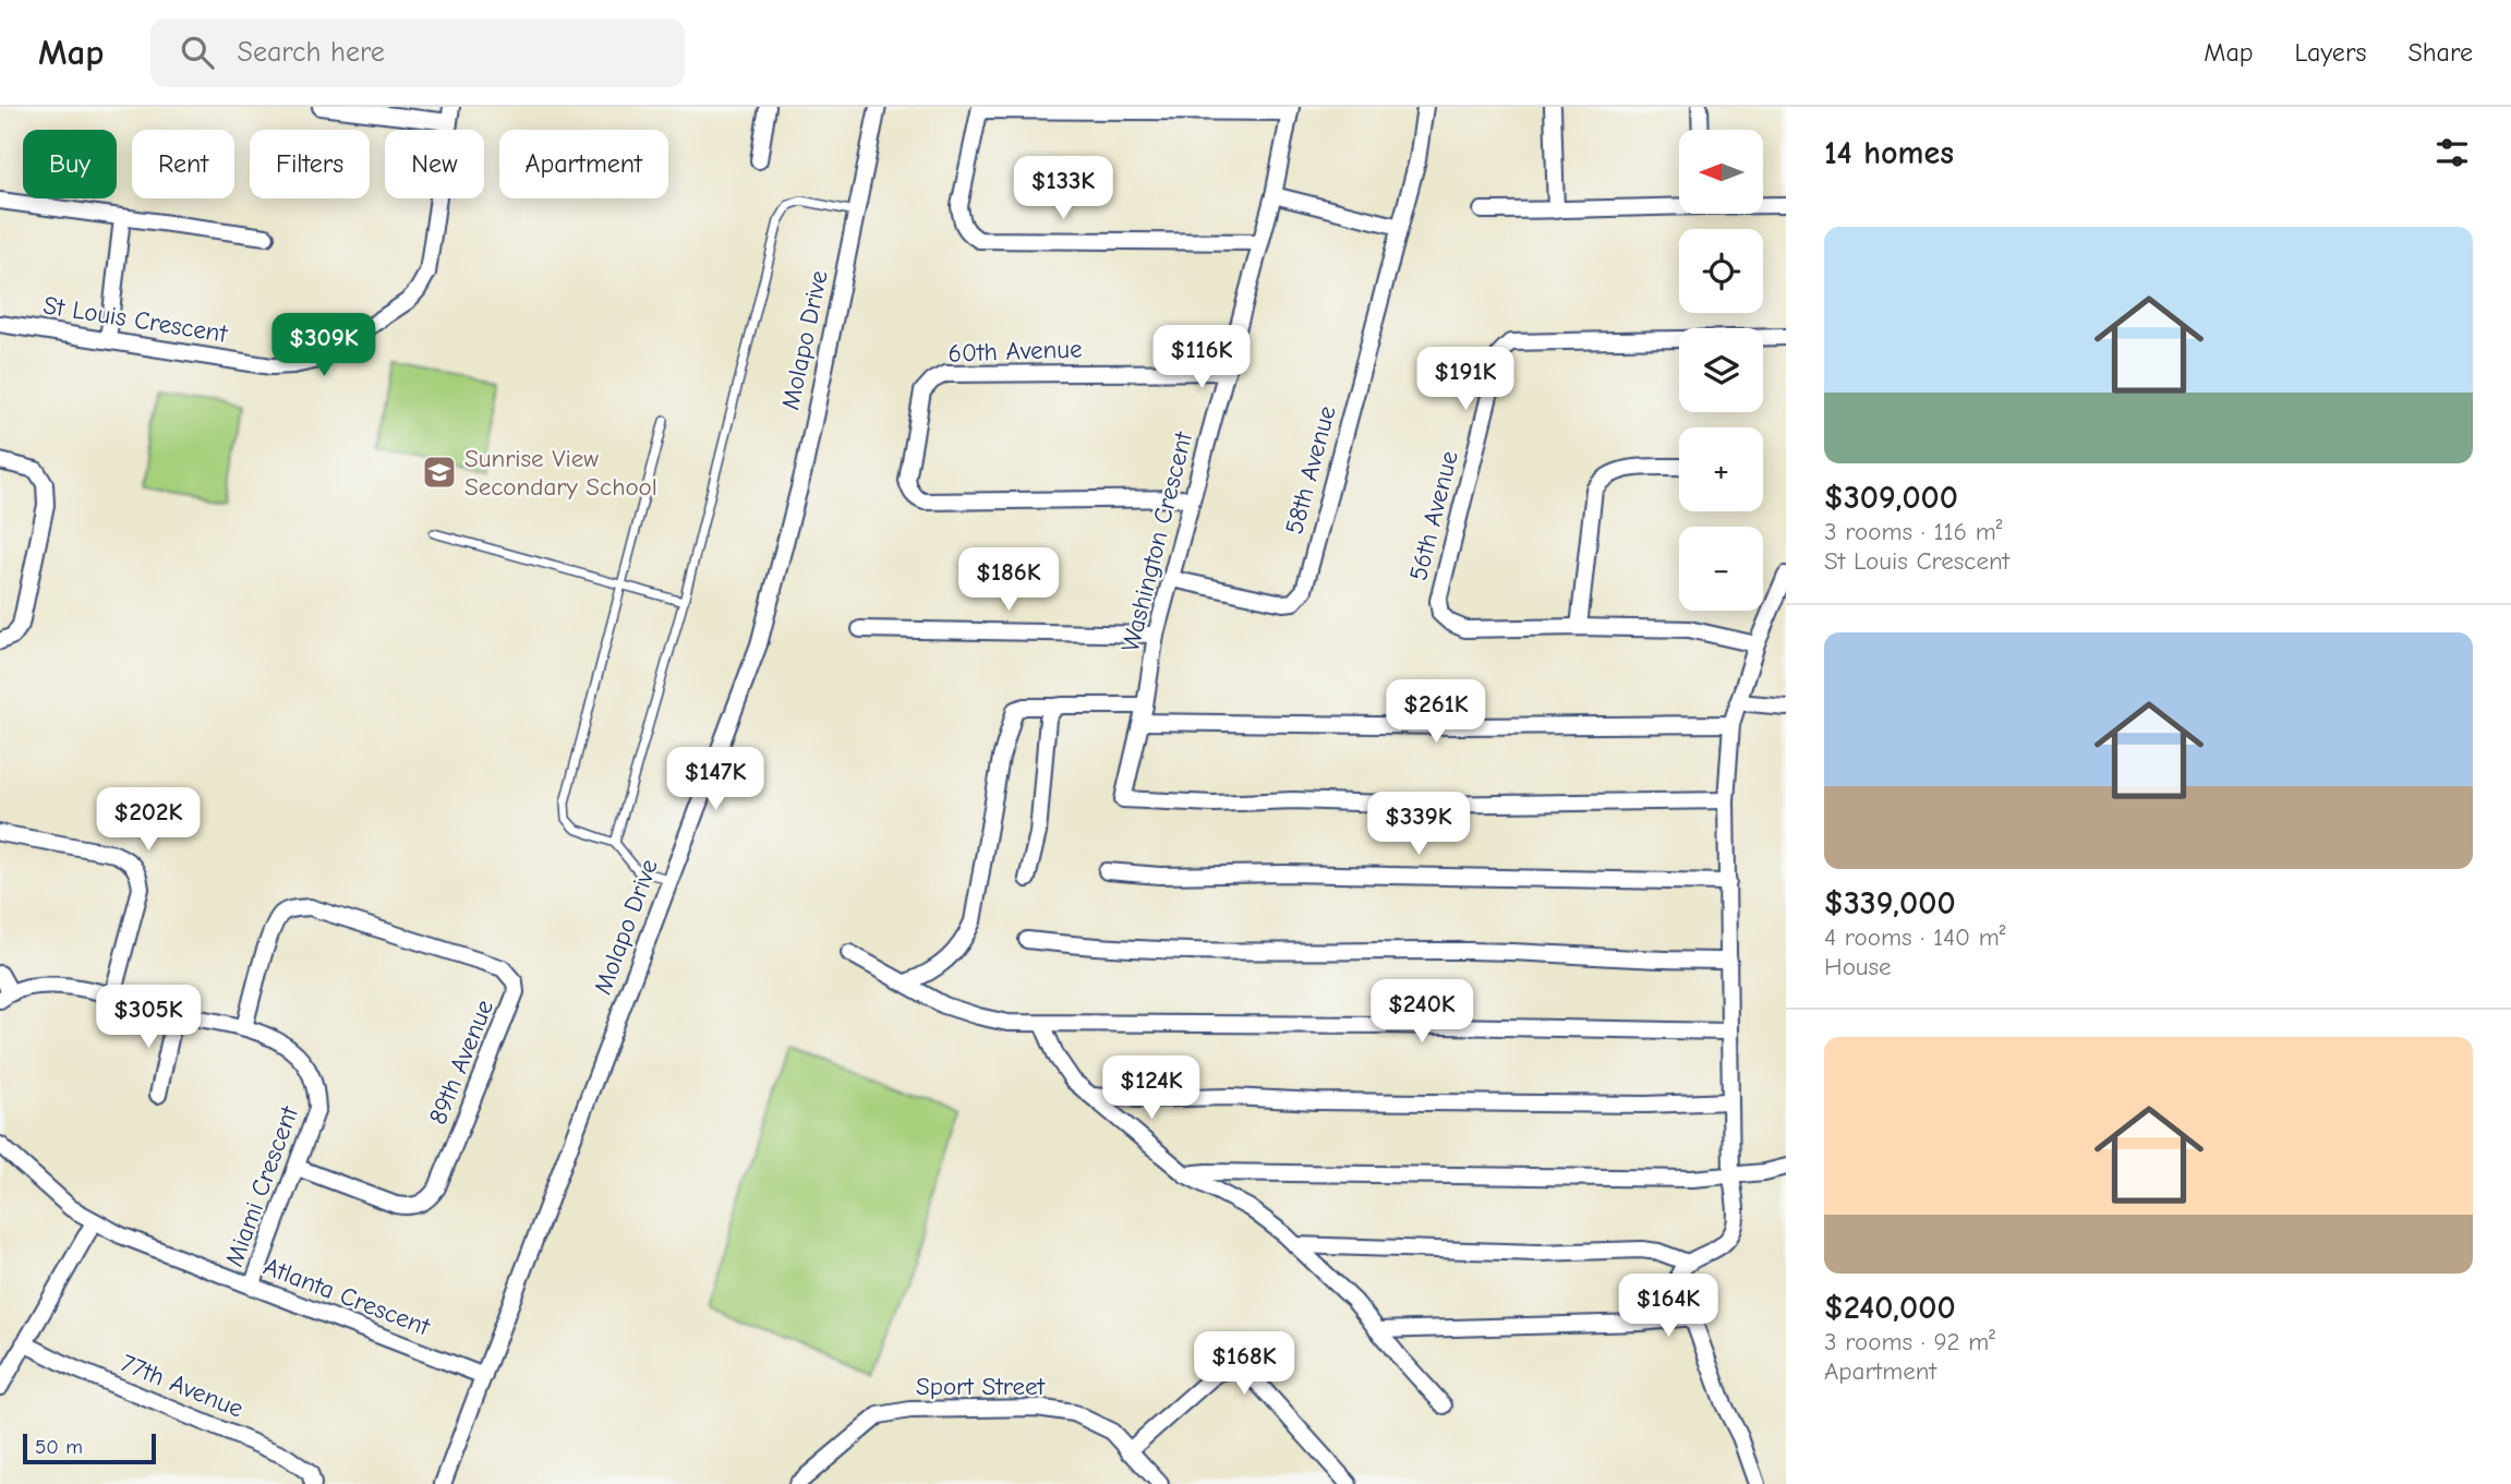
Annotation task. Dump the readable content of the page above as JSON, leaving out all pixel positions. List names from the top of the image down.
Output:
{
  "streets": {
    "street": [
      "St Louis Crescent",
      "Molapo Drive",
      "60th Avenue",
      "58th Avenue",
      "56th Avenue",
      "Washington Crescent",
      "89th Avenue",
      "Miami Crescent",
      "Atlanta Crescent",
      "77th Avenue",
      "Sport Street"
    ]
  },
  "crossings": [
    ["Molapo Drive", "Atlanta Crescent"],
    ["60th Avenue", "Washington Crescent"],
    ["58th Avenue", "Washington Crescent"],
    ["89th Avenue", "Miami Crescent"],
    ["Miami Crescent", "Atlanta Crescent"]
  ],
  "places": {
    "school or university": ["Sunrise View Secondary School"]
  },
  "scale_bar": "50 m",
  "north": "left",
  "page": {
    "header": "Map",
    "search": "Search here",
    "nav": ["Map", "Layers", "Share"],
    "heading": "14 homes",
    "map_buttons": ["+", "−"],
    "chip": [
      "Buy",
      "Rent",
      "Filters",
      "New",
      "Apartment"
    ],
    "price": [
      "$133K",
      "$309K",
      "$116K",
      "$191K",
      "$186K",
      "$261K",
      "$147K",
      "$202K",
      "$339K",
      "$240K",
      "$305K",
      "$124K",
      "$164K",
      "$168K"
    ],
    "list": [
      {
        "name": "$309,000",
        "note": "3 rooms · 116 m² · St Louis Crescent"
      },
      {
        "name": "$339,000",
        "note": "4 rooms · 140 m² · House"
      },
      {
        "name": "$240,000",
        "note": "3 rooms · 92 m² · Apartment"
      }
    ],
    "scale": "50 m"
  }
}
